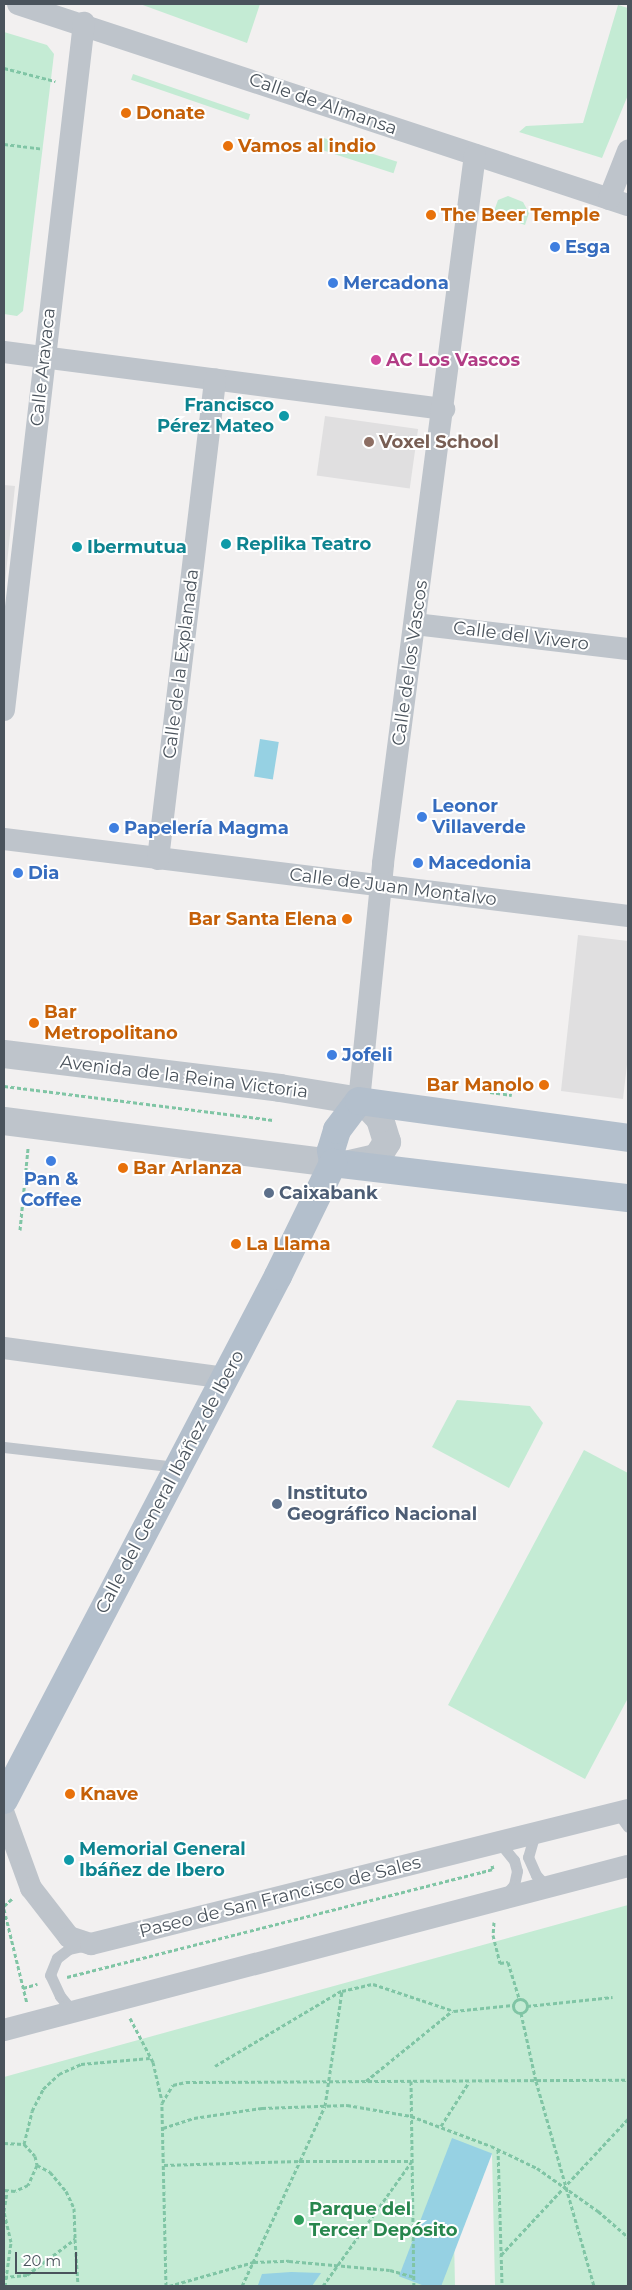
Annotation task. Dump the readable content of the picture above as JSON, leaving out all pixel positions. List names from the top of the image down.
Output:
{
  "streets": {
    "main road": ["Avenida de la Reina Victoria", "Calle del General Ibáñez de Ibero"],
    "street": [
      "Calle de Almansa",
      "Calle Aravaca",
      "Calle del Vivero",
      "Calle de los Vascos",
      "Calle de la Explanada",
      "Calle de Juan Montalvo",
      "Paseo de San Francisco de Sales"
    ]
  },
  "crossings": [
    ["Calle de Almansa", "Calle Aravaca"],
    ["Calle de Almansa", "Calle de los Vascos"],
    ["Calle del Vivero", "Calle de los Vascos"],
    ["Calle de los Vascos", "Calle de Juan Montalvo"],
    ["Calle de los Vascos", "Avenida de la Reina Victoria"],
    ["Calle de los Vascos", "Calle del General Ibáñez de Ibero"],
    ["Calle de la Explanada", "Calle de Juan Montalvo"],
    ["Avenida de la Reina Victoria", "Calle del General Ibáñez de Ibero"]
  ],
  "places": [
    "Donate",
    "Vamos al indio",
    "The Beer Temple",
    "Esga",
    "Mercadona",
    "AC Los Vascos",
    "Francisco Pérez Mateo",
    "Voxel School",
    "Replika Teatro",
    "Ibermutua",
    "Leonor Villaverde",
    "Papelería Magma",
    "Macedonia",
    "Dia",
    "Bar Santa Elena",
    "Bar Metropolitano",
    "Jofeli",
    "Bar Manolo",
    "Pan & Coffee",
    "Bar Arlanza",
    "Caixabank",
    "La Llama",
    "Instituto Geográfico Nacional",
    "Knave",
    "Memorial General Ibáñez de Ibero",
    "Parque del Tercer Depósito"
  ],
  "scale_bar": "20 m"
}
